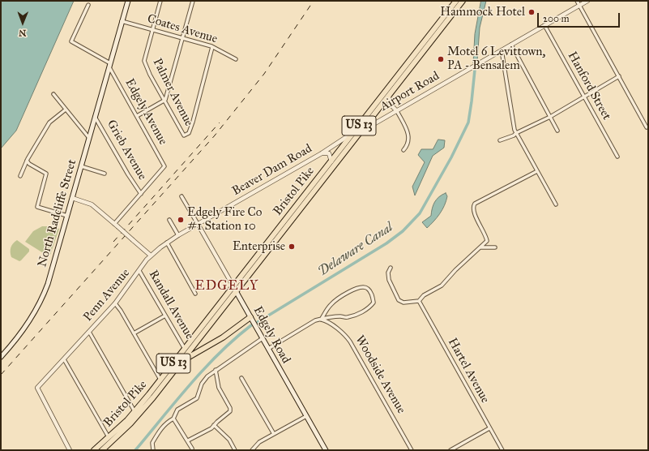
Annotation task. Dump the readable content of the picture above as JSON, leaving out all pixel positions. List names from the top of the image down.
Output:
{
  "streets": {
    "highway": ["US 13", "Bristol Pike"],
    "main road": ["North Radcliffe Street", "Edgely Road"],
    "street": [
      "Coates Avenue",
      "Hanford Street",
      "Airport Road",
      "Palmer Avenue",
      "Edgely Avenue",
      "Grieb Avenue",
      "Beaver Dam Road",
      "Penn Avenue",
      "Randall Avenue",
      "Hartel Avenue",
      "Woodside Avenue"
    ]
  },
  "crossings": [
    ["Coates Avenue", "Palmer Avenue"],
    ["Coates Avenue", "North Radcliffe Street"],
    ["Hanford Street", "Airport Road"],
    ["Airport Road", "Bristol Pike"],
    ["Edgely Avenue", "Grieb Avenue"],
    ["Edgely Avenue", "North Radcliffe Street"],
    ["Grieb Avenue", "North Radcliffe Street"],
    ["Beaver Dam Road", "Bristol Pike"],
    ["Beaver Dam Road", "Penn Avenue"],
    ["Beaver Dam Road", "Edgely Road"],
    ["Bristol Pike", "Randall Avenue"],
    ["Bristol Pike", "Edgely Road"],
    ["North Radcliffe Street", "Randall Avenue"],
    ["Penn Avenue", "Randall Avenue"],
    ["Penn Avenue", "Edgely Road"]
  ],
  "districts": ["EDGELY"],
  "water": ["Delaware Canal"],
  "places": [
    "Hammock Hotel",
    "Motel 6 Levittown, PA - Bensalem",
    "Edgely Fire Co #1 Station 10",
    "Enterprise"
  ],
  "scale_bar": "200 m",
  "north": "bottom"
}
